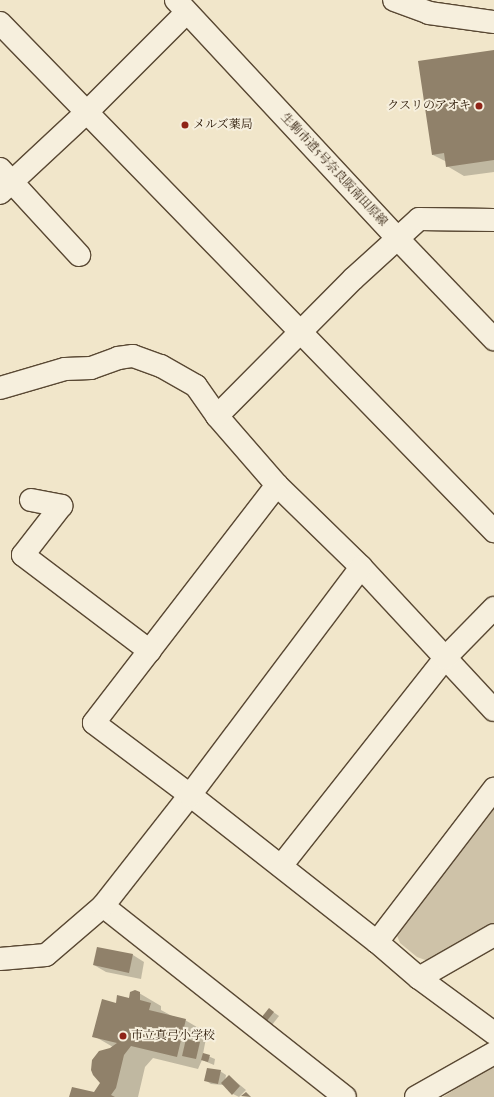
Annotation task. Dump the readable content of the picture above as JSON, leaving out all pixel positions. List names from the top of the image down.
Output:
{
  "streets": {
    "street": ["生駒市道5号奈良阪南田原線"]
  },
  "places": ["クスリのアオキ", "メルズ薬局", "市立真弓小学校"]
}
